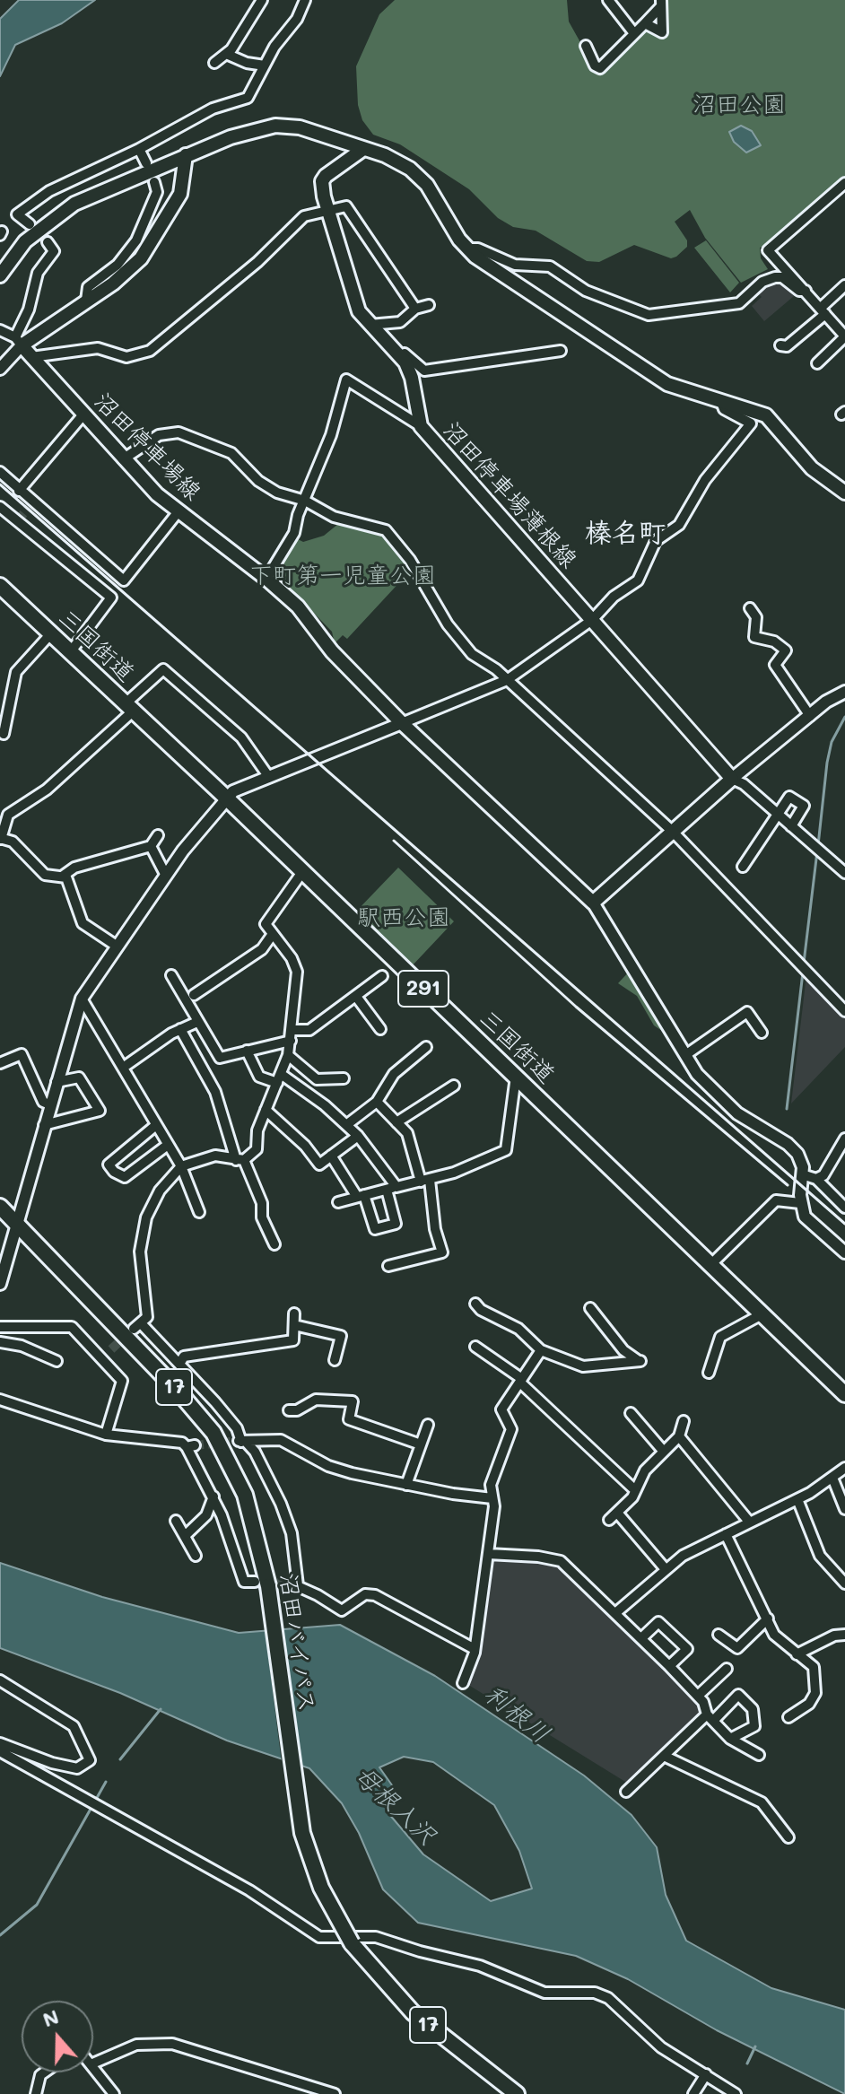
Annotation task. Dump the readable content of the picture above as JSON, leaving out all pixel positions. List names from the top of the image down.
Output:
{
  "streets": {
    "highway": [
      "三国街道",
      "291",
      "17",
      "沼田バイパス"
    ],
    "main road": ["沼田停車場線", "沼田停車場薄根線"]
  },
  "districts": ["榛名町"],
  "water": ["利根川", "母根入沢"],
  "parks": ["沼田公園", "下町第一児童公園", "駅西公園"],
  "north": "top"
}
